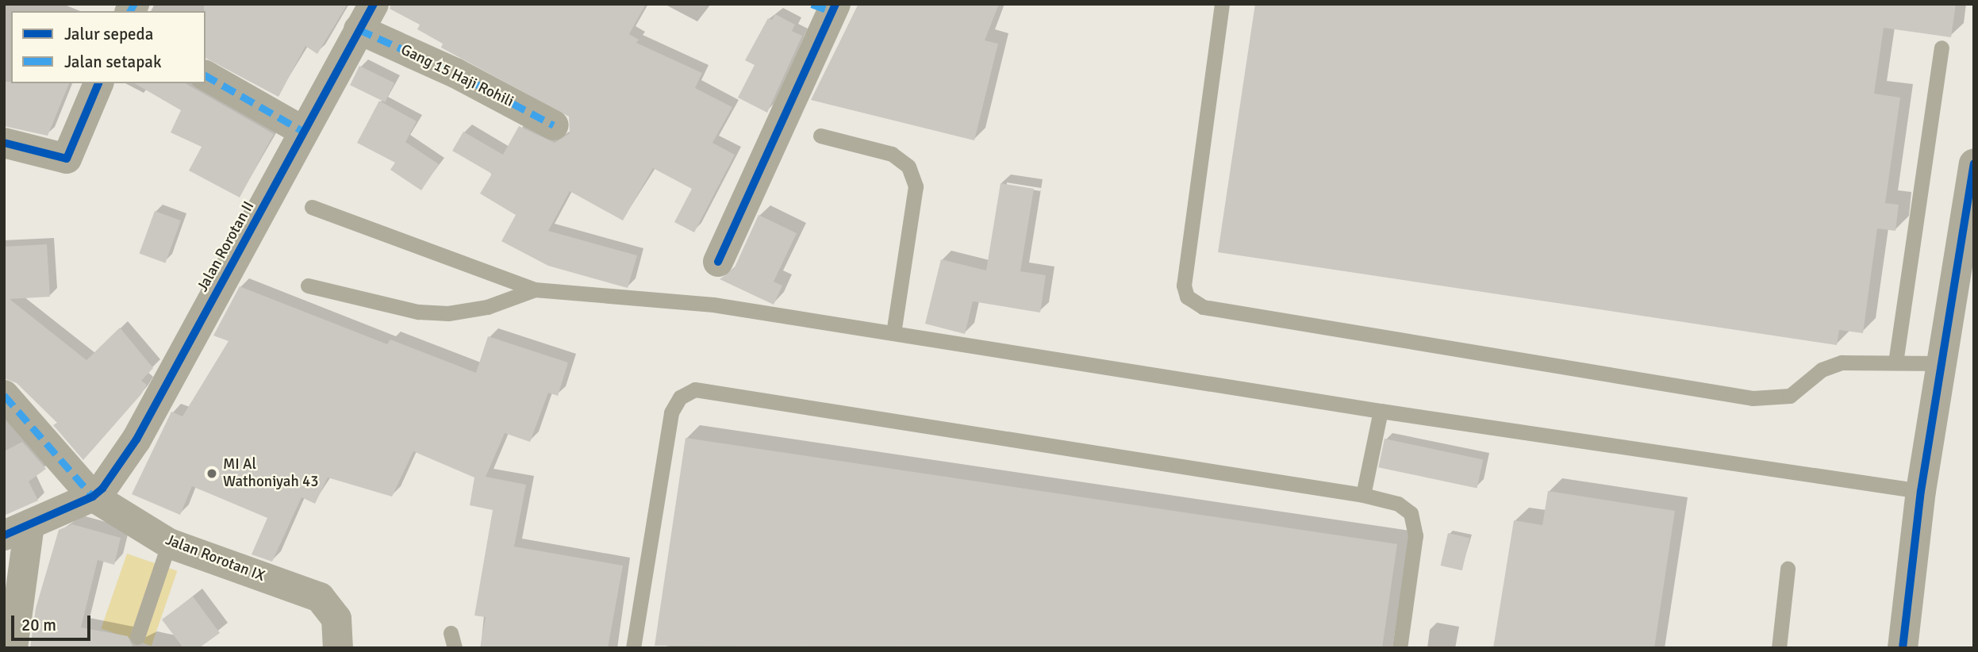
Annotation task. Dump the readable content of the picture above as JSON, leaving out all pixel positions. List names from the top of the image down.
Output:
{
  "streets": {
    "street": ["Gang 15 Haji Rohili", "Jalan Rorotan II", "Jalan Rorotan IX"]
  },
  "crossings": [
    ["Gang 15 Haji Rohili", "Jalan Rorotan II"],
    ["Jalan Rorotan II", "Jalan Rorotan IX"]
  ],
  "places": ["MI Al Wathoniyah 43"],
  "legend": ["Jalur sepeda", "Jalan setapak"],
  "scale_bar": "20 m"
}
